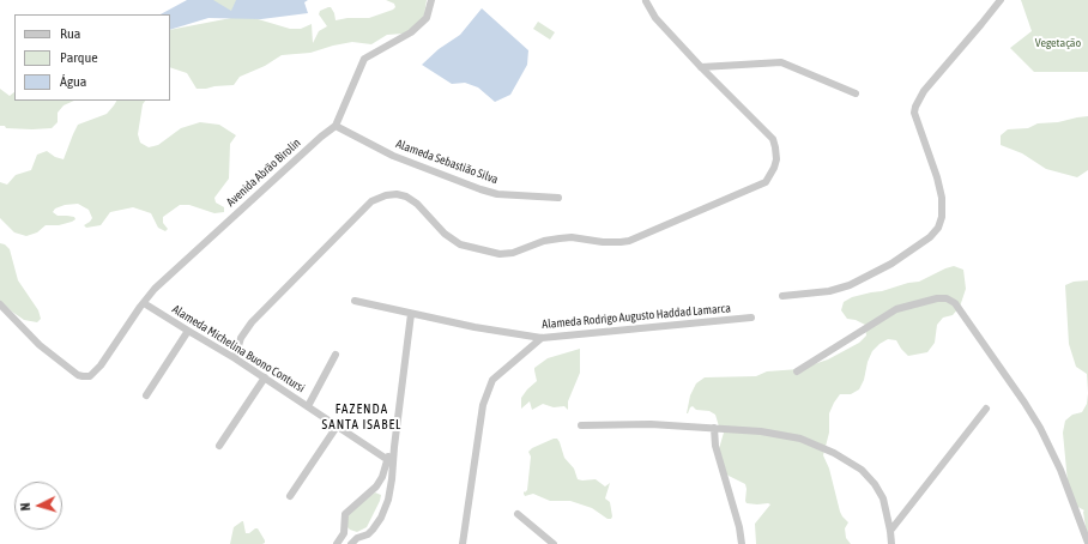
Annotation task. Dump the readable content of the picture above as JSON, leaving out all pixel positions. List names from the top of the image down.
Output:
{
  "streets": {
    "street": [
      "Alameda Sebastião Silva",
      "Avenida Abrão Birolin",
      "Alameda Rodrigo Augusto Haddad Lamarca",
      "Alameda Michelina Buono Contursi"
    ]
  },
  "crossings": [
    ["Alameda Sebastião Silva", "Avenida Abrão Birolin"],
    ["Avenida Abrão Birolin", "Alameda Michelina Buono Contursi"]
  ],
  "districts": ["FAZENDA SANTA ISABEL"],
  "parks": ["Vegetação"],
  "legend": ["Rua", "Parque", "Água"],
  "north": "left"
}
